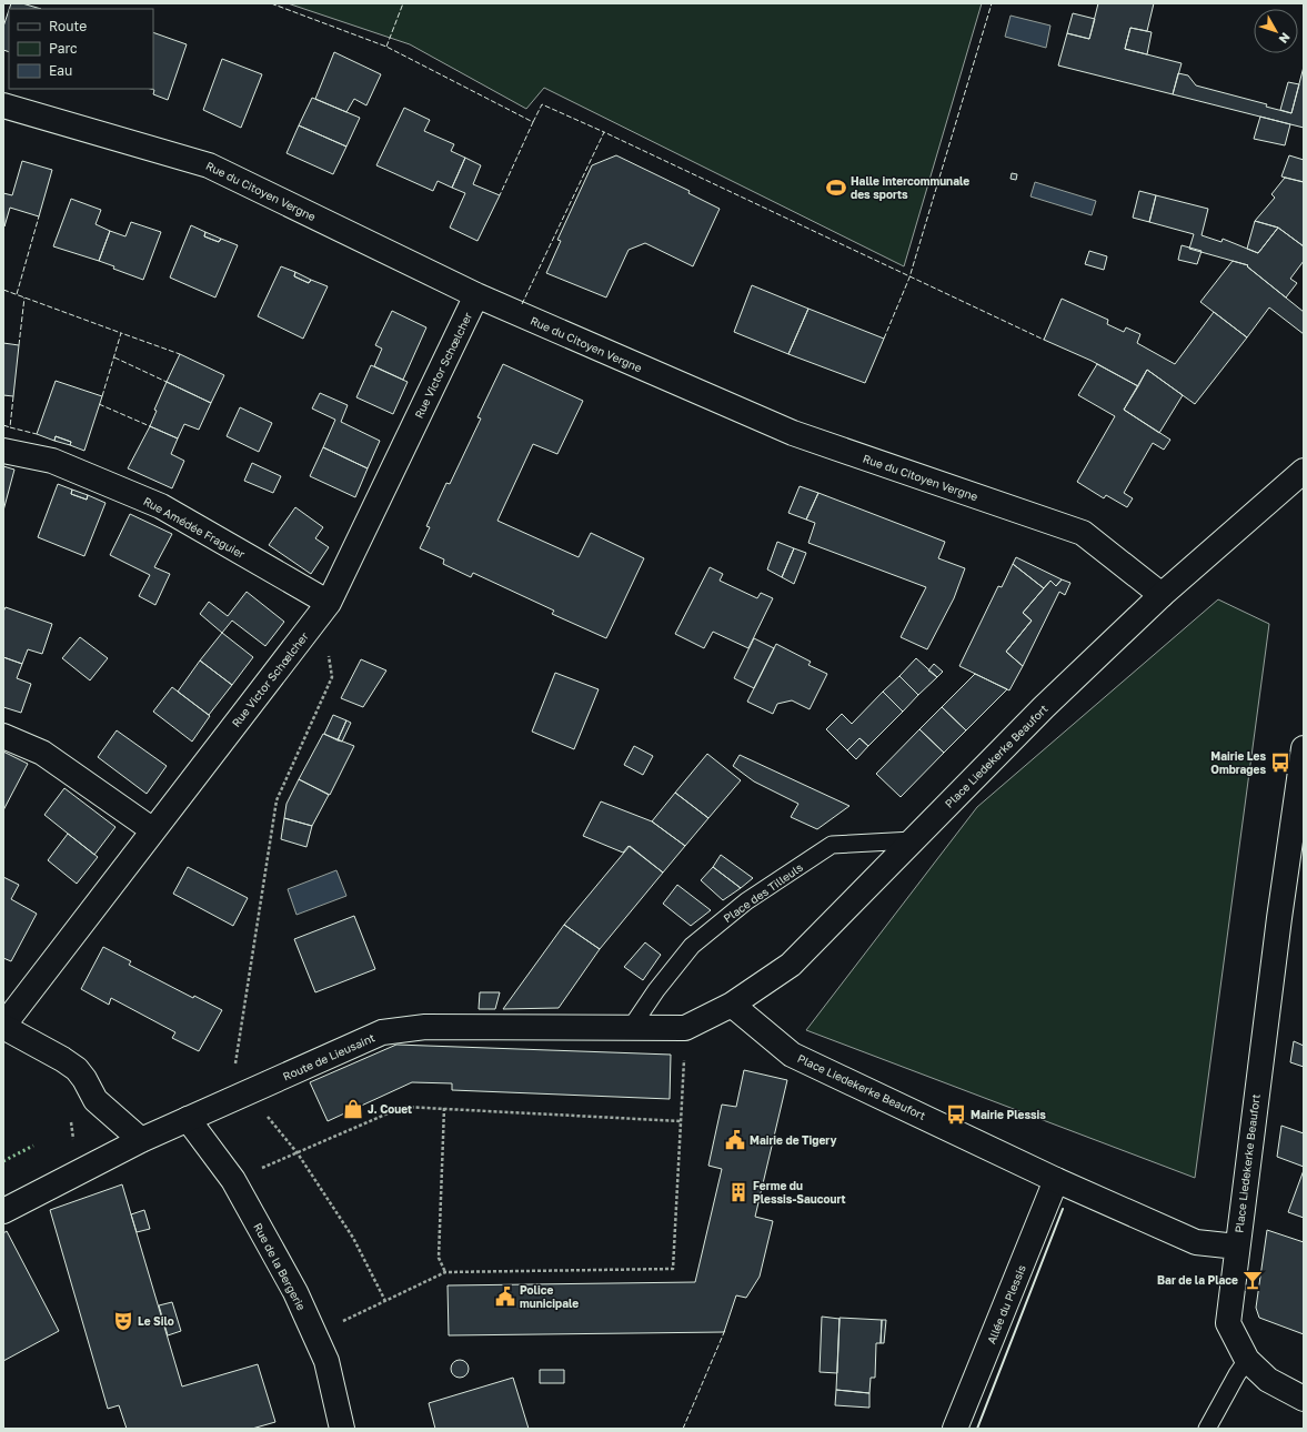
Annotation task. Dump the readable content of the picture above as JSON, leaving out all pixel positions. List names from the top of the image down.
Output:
{
  "streets": {
    "street": [
      "Rue du Citoyen Vergne",
      "Rue Victor Schœlcher",
      "Rue Amédée Fraguier",
      "Place Liedekerke Beaufort",
      "Route de Lieusaint",
      "Rue de la Bergerie",
      "Allée du Plessis"
    ],
    "lane": ["Place des Tilleuls"]
  },
  "crossings": [
    ["Rue du Citoyen Vergne", "Rue Victor Schœlcher"],
    ["Rue du Citoyen Vergne", "Place Liedekerke Beaufort"],
    ["Rue Victor Schœlcher", "Rue Amédée Fraguier"],
    ["Place Liedekerke Beaufort", "Place des Tilleuls"],
    ["Place Liedekerke Beaufort", "Route de Lieusaint"],
    ["Place Liedekerke Beaufort", "Allée du Plessis"],
    ["Place des Tilleuls", "Route de Lieusaint"],
    ["Route de Lieusaint", "Rue de la Bergerie"]
  ],
  "places": {
    "sports": ["Halle intercommunale des sports"],
    "bus stop": ["Mairie Les Ombrages", "Mairie Plessis"],
    "shop": ["J. Couet"],
    "public building": ["Mairie de Tigery", "Police municipale"],
    "building": ["Ferme du Plessis-Saucourt"],
    "bar": ["Bar de la Place"],
    "theatre": ["Le Silo"]
  },
  "legend": ["Route", "Parc", "Eau"],
  "north": "bottom right"
}
